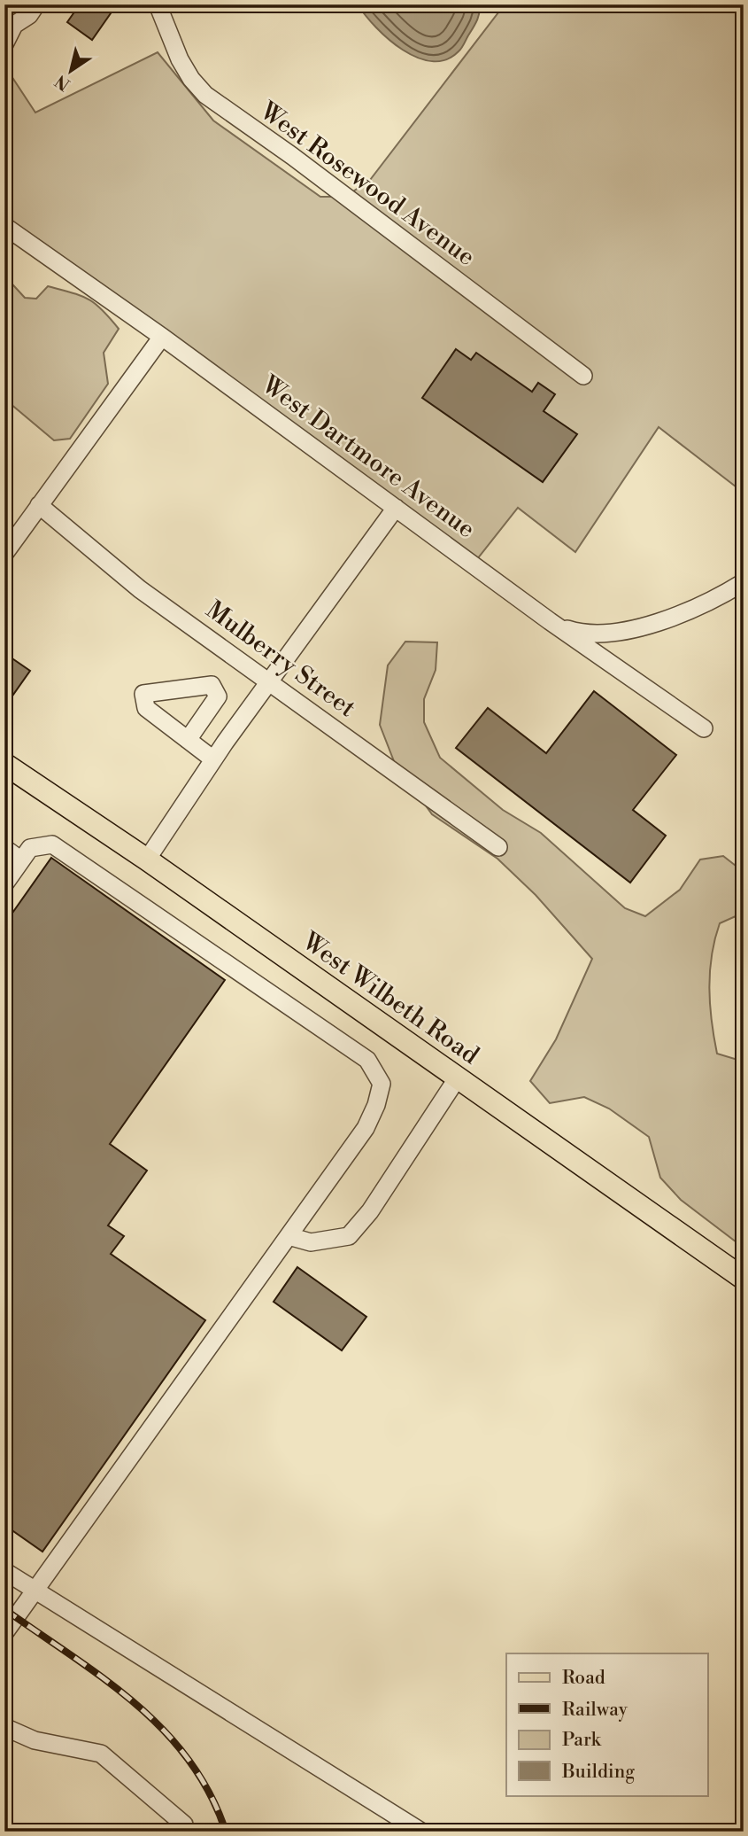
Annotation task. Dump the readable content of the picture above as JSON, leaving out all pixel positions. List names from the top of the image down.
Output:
{
  "streets": {
    "main road": ["West Wilbeth Road"],
    "street": ["West Rosewood Avenue", "West Dartmore Avenue", "Mulberry Street"]
  },
  "legend": [
    "Road",
    "Railway",
    "Park",
    "Building"
  ],
  "north": "bottom left"
}
